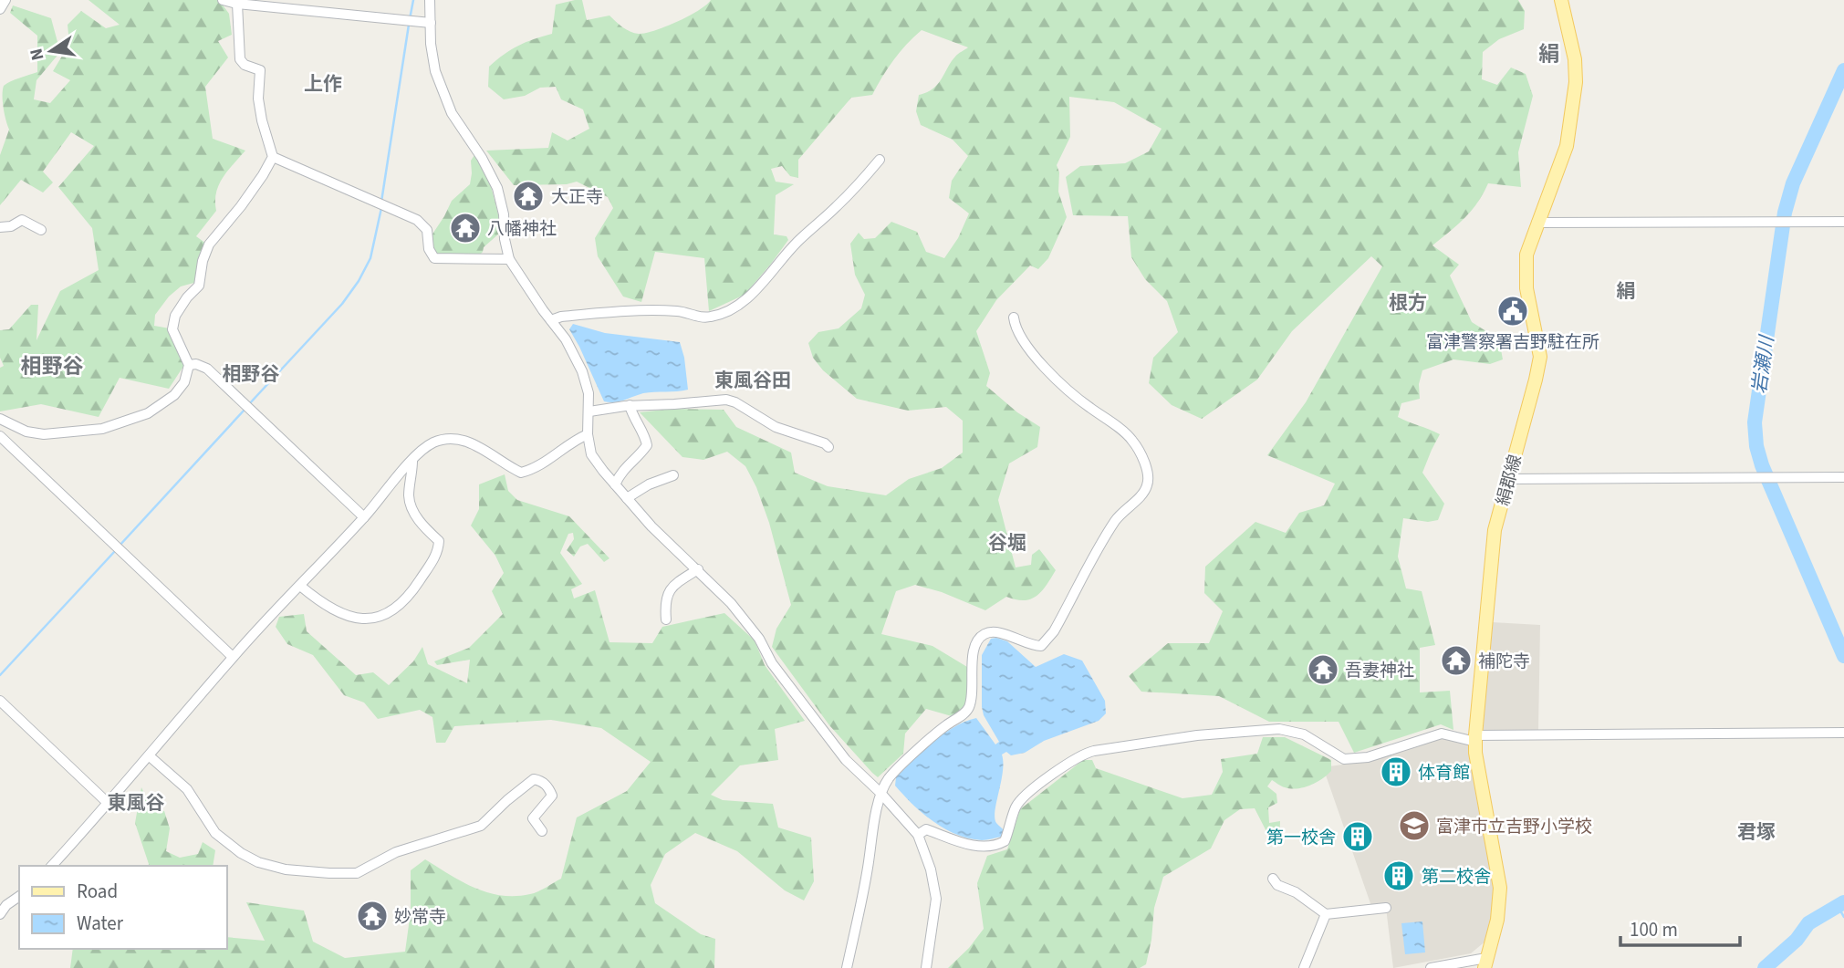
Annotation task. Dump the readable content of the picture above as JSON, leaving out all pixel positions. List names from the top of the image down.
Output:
{
  "streets": {
    "main road": ["絹郡線"]
  },
  "districts": [
    "絹",
    "上作",
    "絹",
    "根方",
    "相野谷",
    "相野谷",
    "東風谷田",
    "谷堀",
    "東風谷",
    "君塚"
  ],
  "water": ["岩瀬川"],
  "places": {
    "temple": [
      "大正寺",
      "八幡神社",
      "補陀寺",
      "吾妻神社",
      "妙常寺"
    ],
    "public building": ["富津警察署吉野駐在所"],
    "building": ["体育館", "第一校舎", "第二校舎"],
    "school or university": ["富津市立吉野小学校"]
  },
  "legend": ["Road", "Water"],
  "scale_bar": "100 m",
  "north": "left"
}
